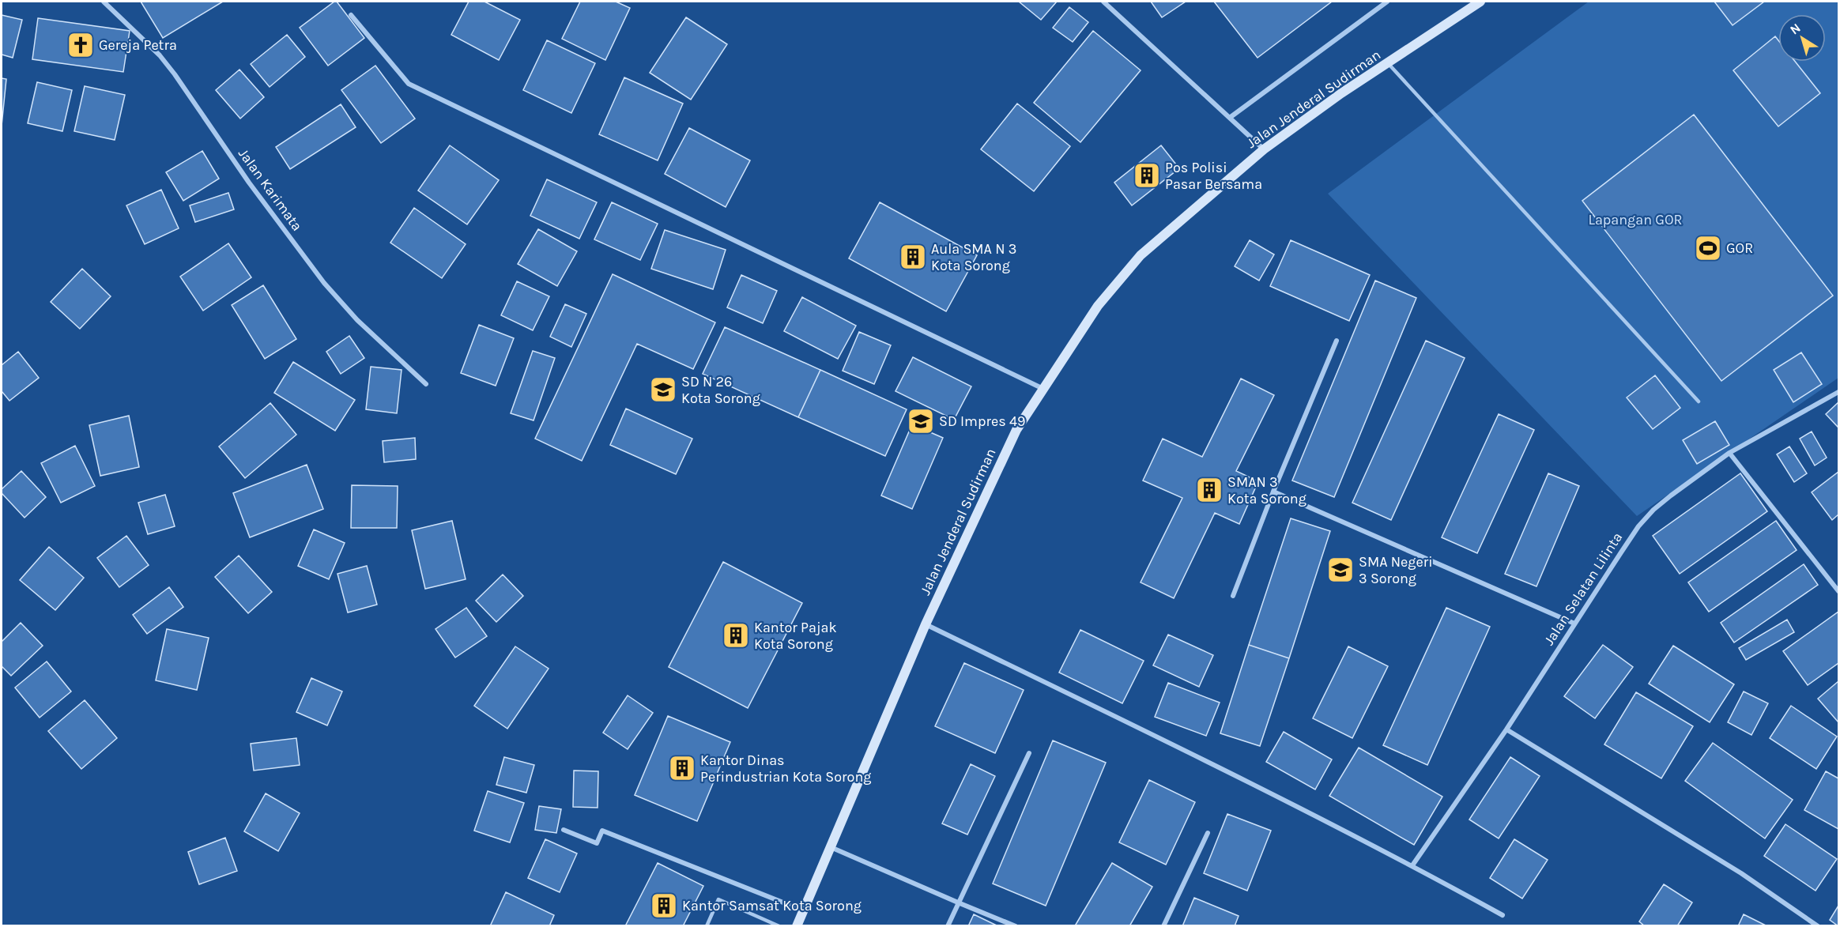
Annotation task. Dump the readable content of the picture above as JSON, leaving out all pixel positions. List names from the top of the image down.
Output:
{
  "streets": {
    "main road": ["Jalan Jenderal Sudirman"],
    "street": ["Jalan Karimata", "Jalan Selatan Lilinta"]
  },
  "parks": ["Lapangan GOR"],
  "places": {
    "church": ["Gereja Petra"],
    "building": [
      "Pos Polisi Pasar Bersama",
      "Aula SMA N 3 Kota Sorong",
      "SMAN 3 Kota Sorong",
      "Kantor Pajak Kota Sorong",
      "Kantor Dinas Perindustrian Kota Sorong",
      "Kantor Samsat Kota Sorong"
    ],
    "sports": ["GOR"],
    "school or university": ["SD N 26 Kota Sorong", "SD Impres 49", "SMA Negeri 3 Sorong"]
  },
  "north": "top left"
}
